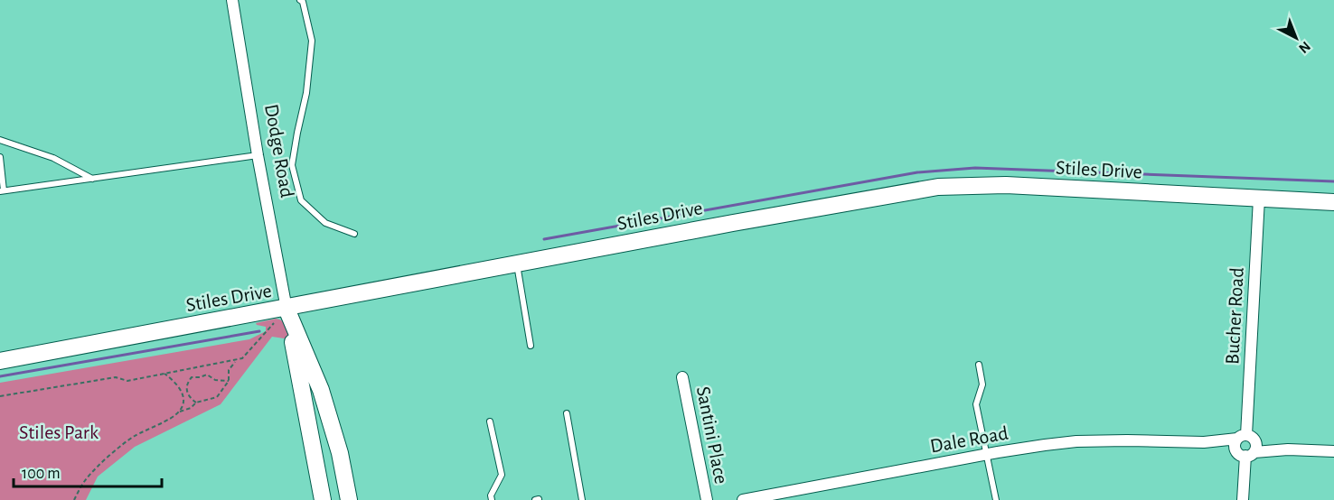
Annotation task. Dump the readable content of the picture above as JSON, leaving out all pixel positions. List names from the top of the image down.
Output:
{
  "streets": {
    "street": [
      "Dodge Road",
      "Stiles Drive",
      "Bucher Road",
      "Santini Place",
      "Dale Road"
    ]
  },
  "crossings": [
    ["Dodge Road", "Stiles Drive"],
    ["Stiles Drive", "Bucher Road"],
    ["Bucher Road", "Dale Road"]
  ],
  "parks": ["Stiles Park"],
  "scale_bar": "100 m",
  "north": "bottom right"
}
